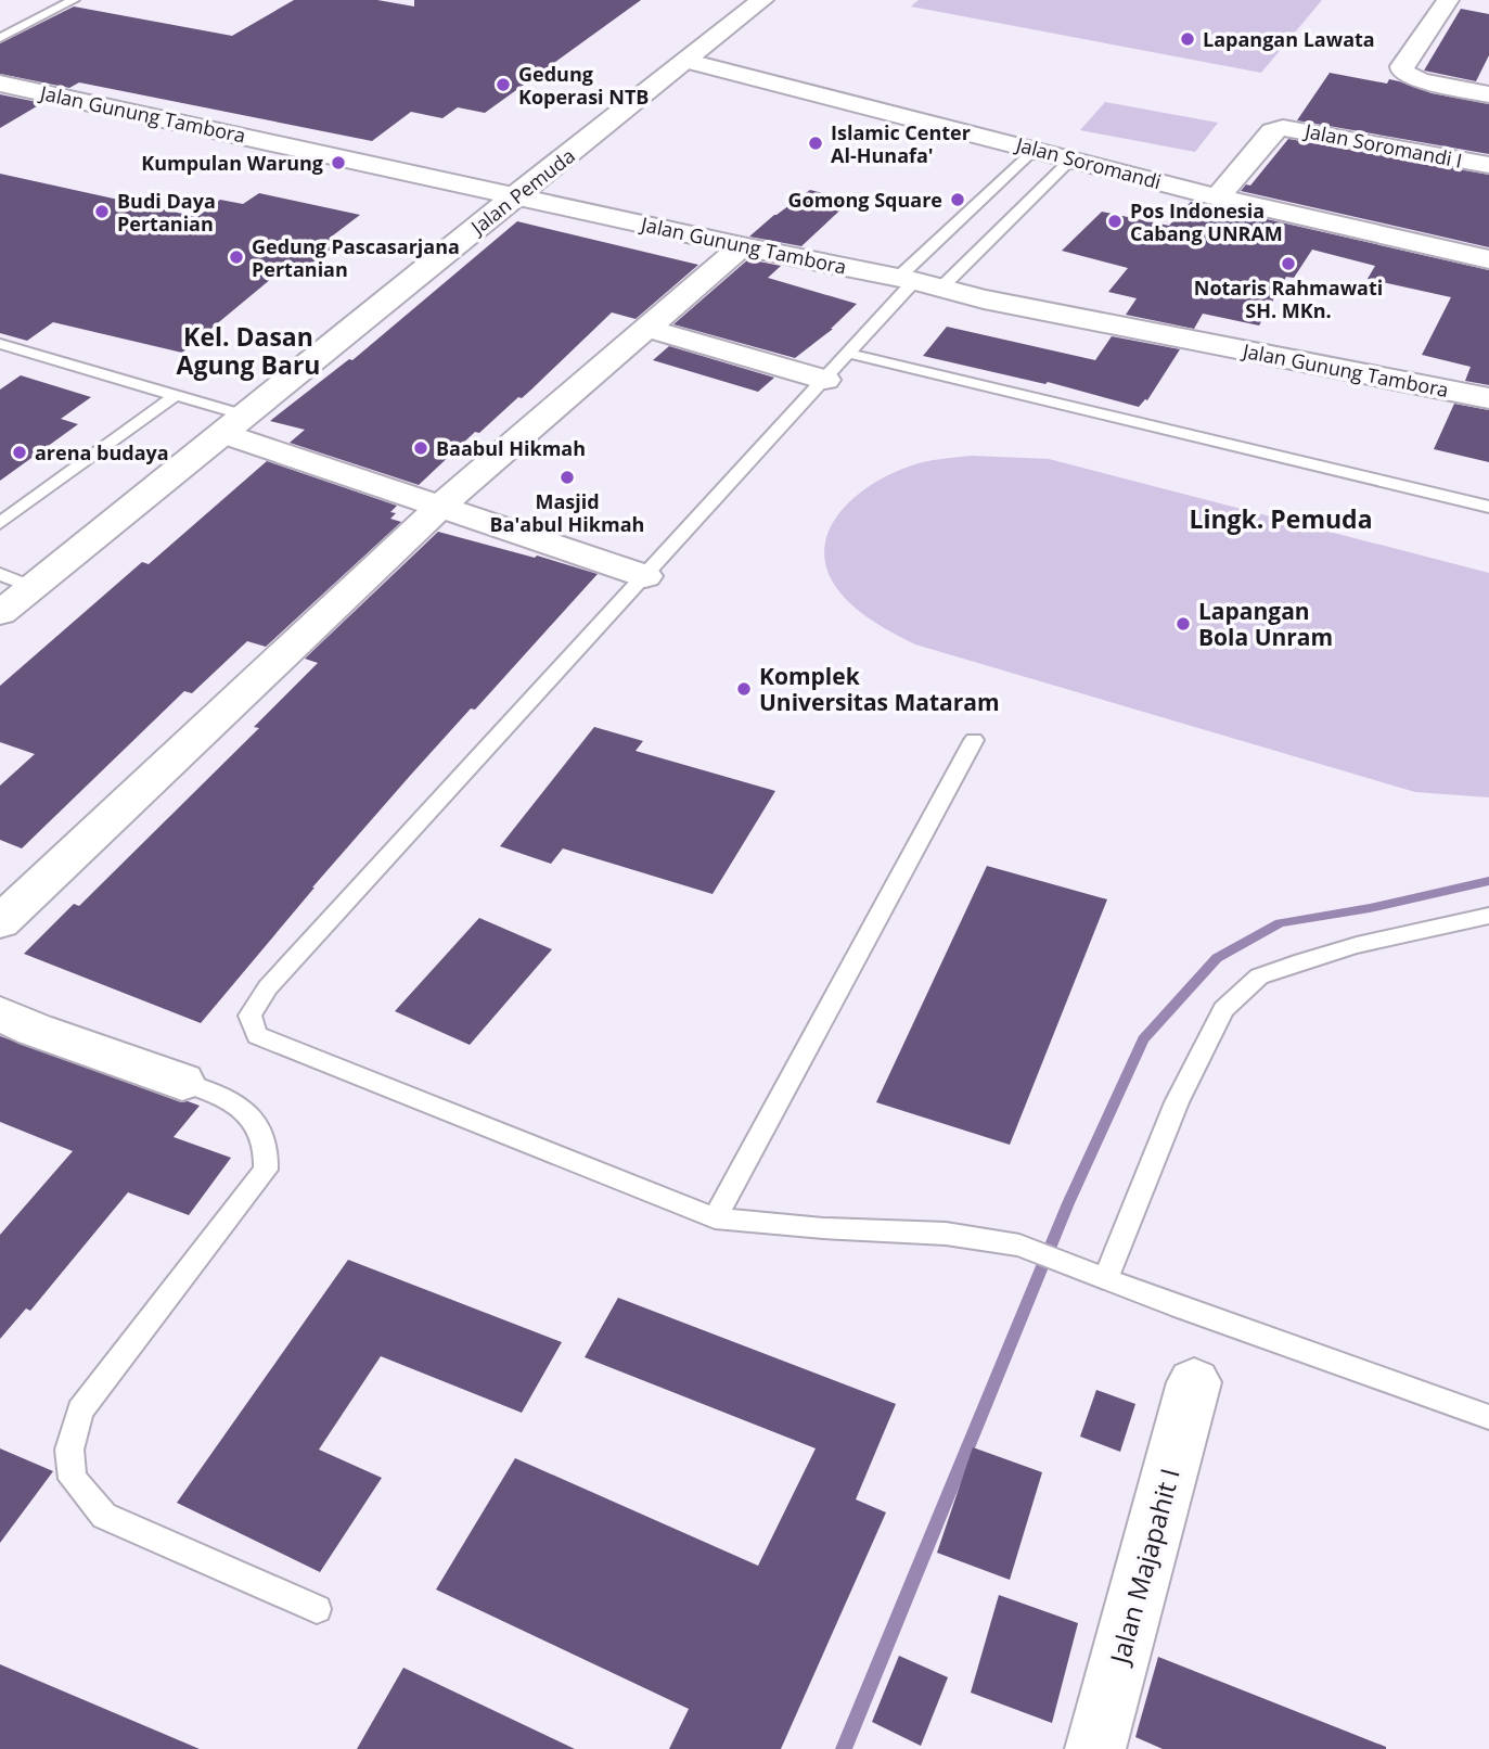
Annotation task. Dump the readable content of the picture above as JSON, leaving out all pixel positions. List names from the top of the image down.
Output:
{
  "streets": {
    "street": [
      "Jalan Gunung Tambora",
      "Jalan Soromandi I",
      "Jalan Soromandi",
      "Jalan Pemuda",
      "Jalan Majapahit I"
    ]
  },
  "crossings": [
    ["Jalan Gunung Tambora", "Jalan Pemuda"],
    ["Jalan Soromandi I", "Jalan Soromandi"],
    ["Jalan Soromandi", "Jalan Pemuda"]
  ],
  "districts": ["Kel. Dasan Agung Baru", "Lingk. Pemuda"],
  "places": [
    "Lapangan Lawata",
    "Gedung Koperasi NTB",
    "Islamic Center Al-Hunafa'",
    "Kumpulan Warung",
    "Gomong Square",
    "Budi Daya Pertanian",
    "Pos Indonesia Cabang UNRAM",
    "Gedung Pascasarjana Pertanian",
    "Notaris Rahmawati SH. MKn.",
    "Baabul Hikmah",
    "arena budaya",
    "Masjid Ba'abul Hikmah",
    "Lapangan Bola Unram",
    "Komplek Universitas Mataram"
  ]
}
